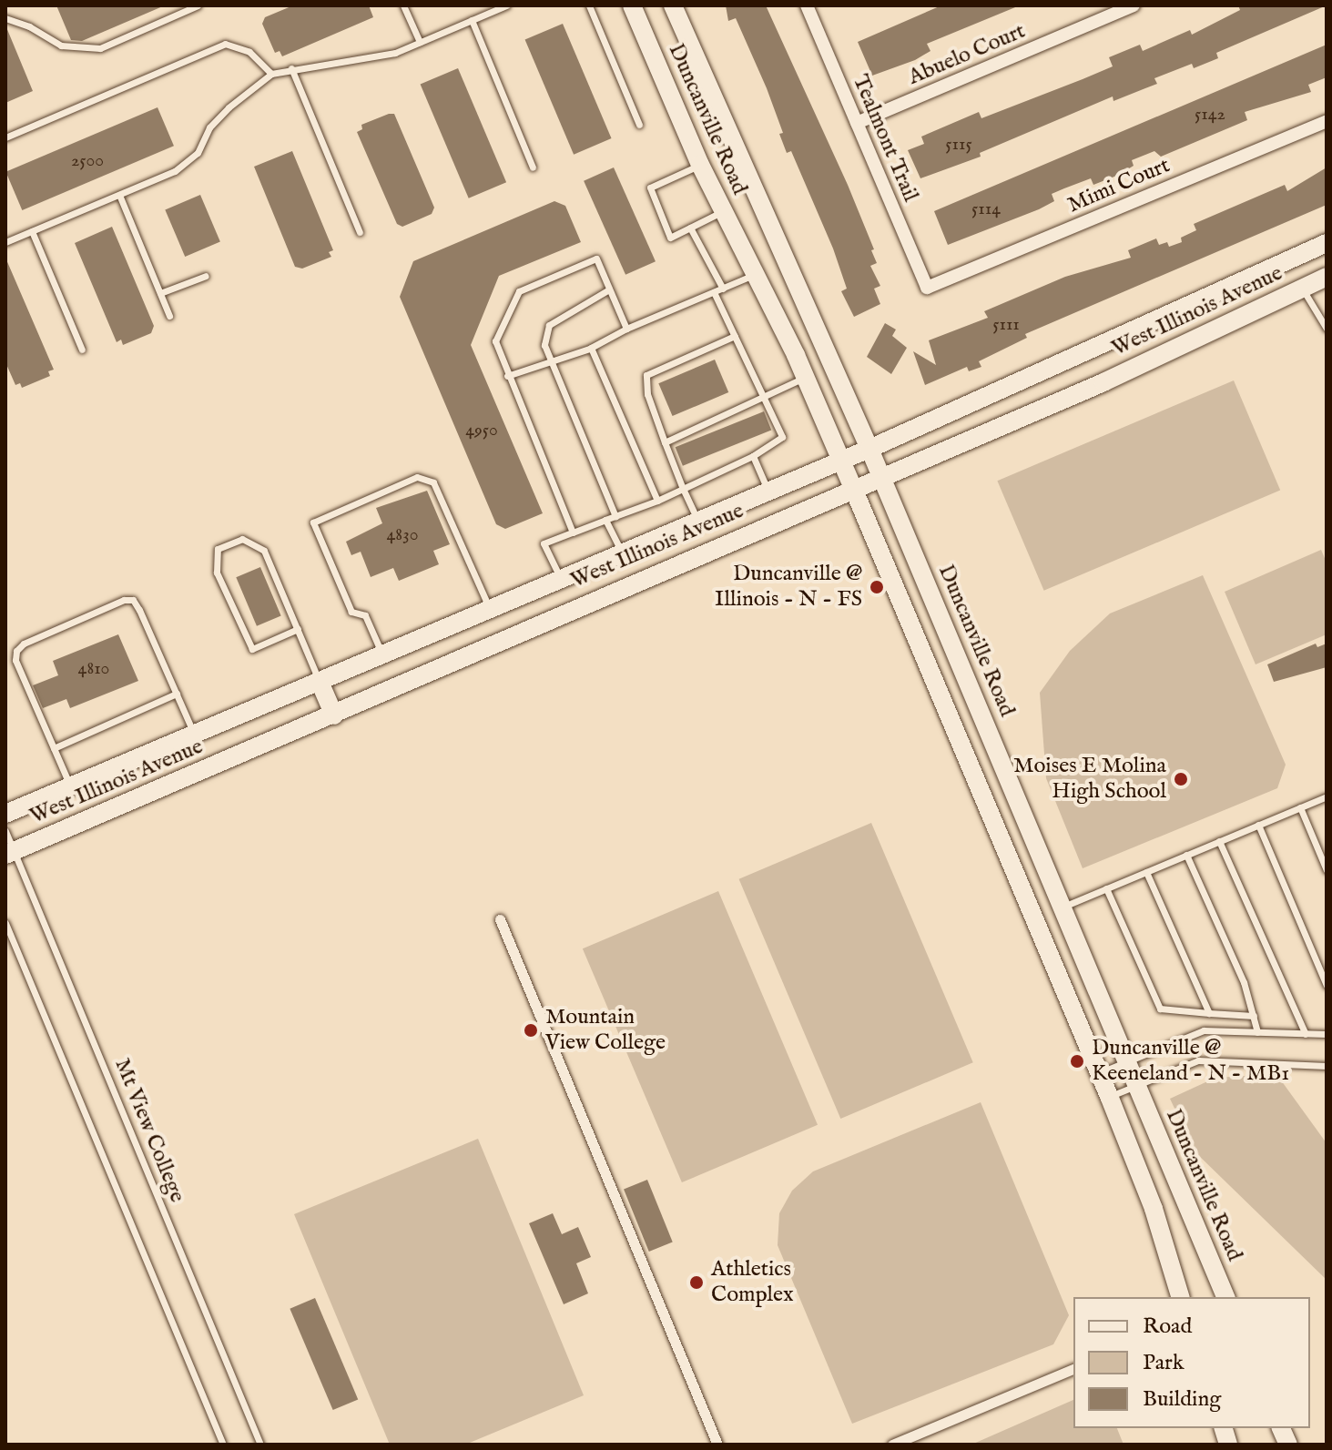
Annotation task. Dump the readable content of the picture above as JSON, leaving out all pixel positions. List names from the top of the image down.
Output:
{
  "streets": {
    "main road": ["Duncanville Road", "West Illinois Avenue"],
    "street": ["Abuelo Court", "Tealmont Trail", "Mimi Court"],
    "lane": ["Mt View College"]
  },
  "crossings": [
    ["Abuelo Court", "Tealmont Trail"],
    ["Duncanville Road", "West Illinois Avenue"],
    ["Tealmont Trail", "Mimi Court"],
    ["West Illinois Avenue", "Mt View College"]
  ],
  "places": [
    "Duncanville @ Illinois - N - FS",
    "Moises E Molina High School",
    "Mountain View College",
    "Duncanville @ Keeneland - N - MB1",
    "Athletics Complex"
  ],
  "house_numbers": [
    "5142",
    "5115",
    "2500",
    "5114",
    "5111",
    "4950",
    "4830",
    "4810"
  ],
  "legend": ["Road", "Park", "Building"]
}
